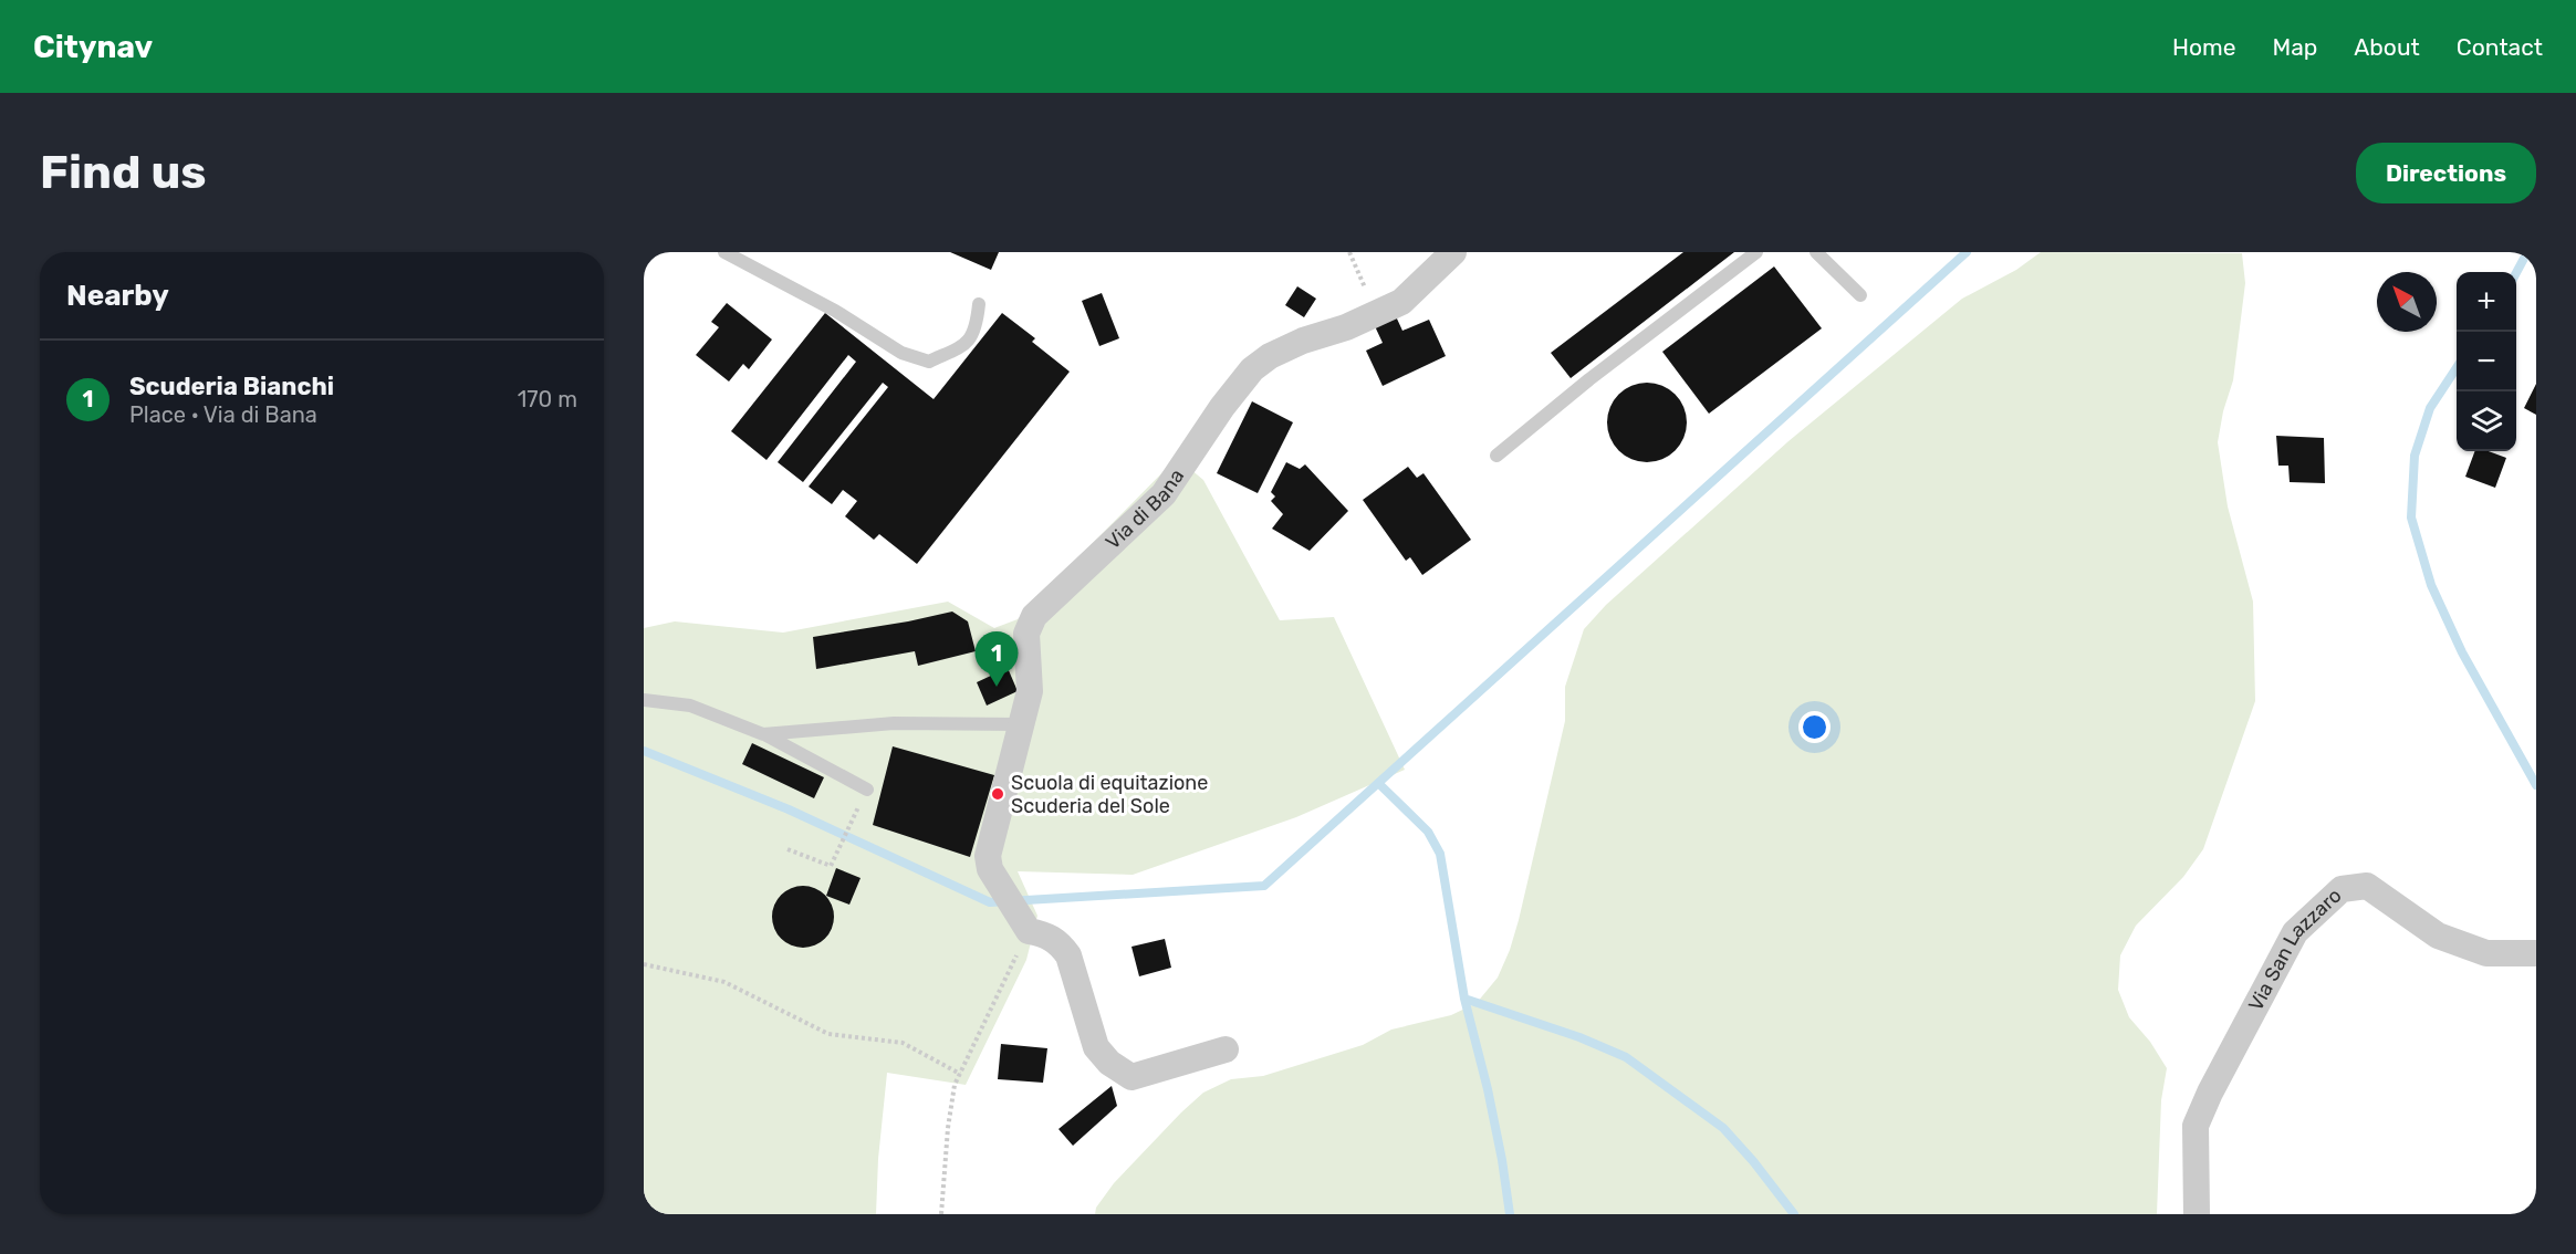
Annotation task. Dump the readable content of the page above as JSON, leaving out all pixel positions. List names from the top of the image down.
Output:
{
  "streets": {
    "street": ["Via di Bana", "Via San Lazzaro"]
  },
  "places": ["Scuola di equitazione Scuderia del Sole"],
  "north": "top left",
  "page": {
    "header": "Citynav",
    "nav": [
      "Home",
      "Map",
      "About",
      "Contact"
    ],
    "buttons": "Directions",
    "title": "Find us",
    "heading": "Nearby",
    "map_buttons": ["+", "−"],
    "list": [
      {
        "mark": "1",
        "name": "Scuderia Bianchi",
        "note": "Place · Via di Bana",
        "value": "170 m"
      }
    ],
    "pins": "1"
  }
}
